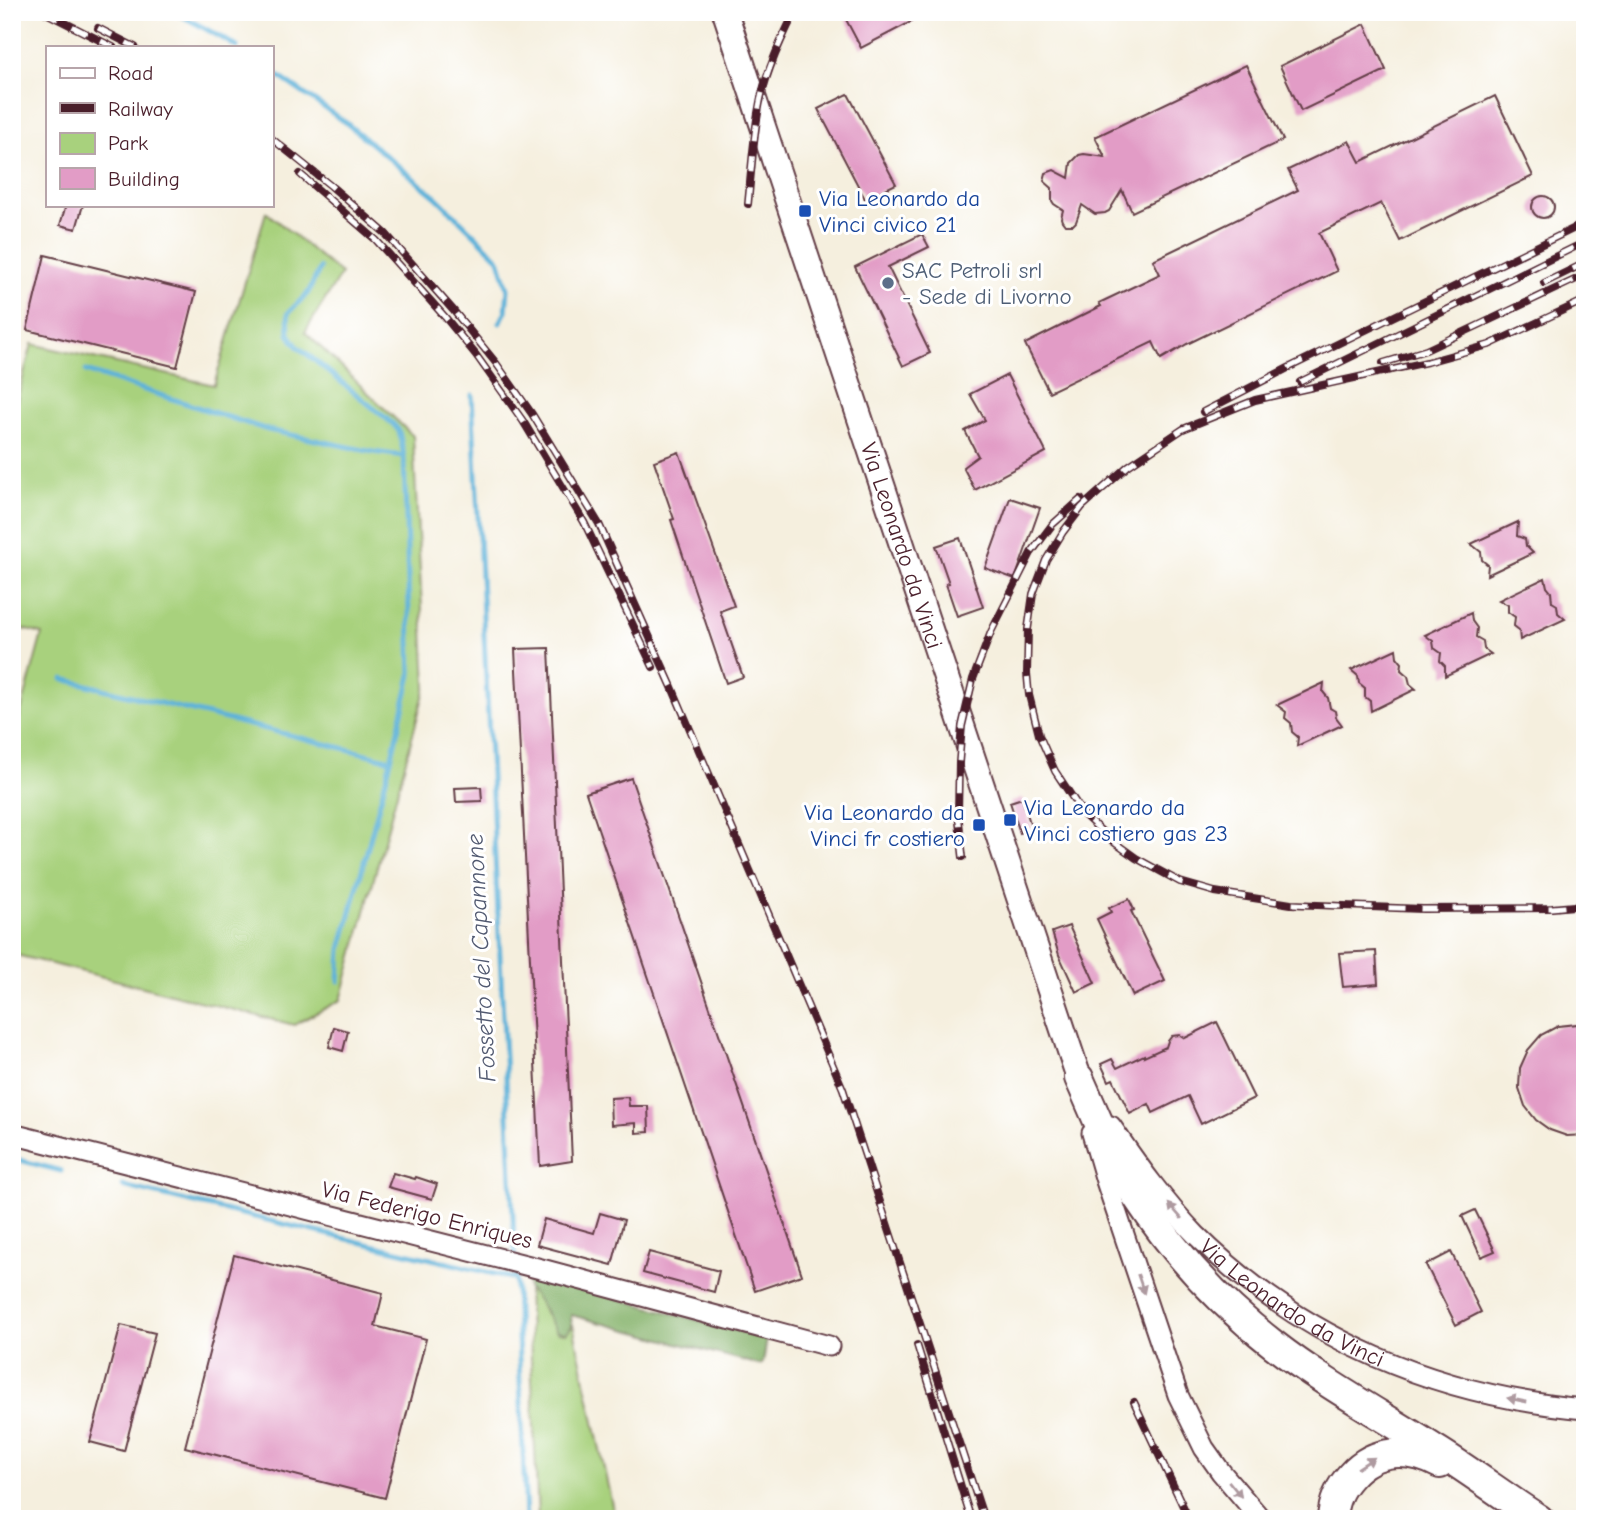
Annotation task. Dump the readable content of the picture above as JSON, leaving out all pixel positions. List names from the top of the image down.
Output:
{
  "streets": {
    "main road": ["Via Leonardo da Vinci"],
    "street": ["Via Federigo Enriques"]
  },
  "water": ["Fossetto del Capannone"],
  "places": {
    "transit": ["Via Leonardo da Vinci civico 21", "Via Leonardo da Vinci costiero gas 23", "Via Leonardo da Vinci fr costiero"],
    "other": ["SAC Petroli srl - Sede di Livorno"]
  },
  "legend": [
    "Road",
    "Railway",
    "Park",
    "Building"
  ]
}
